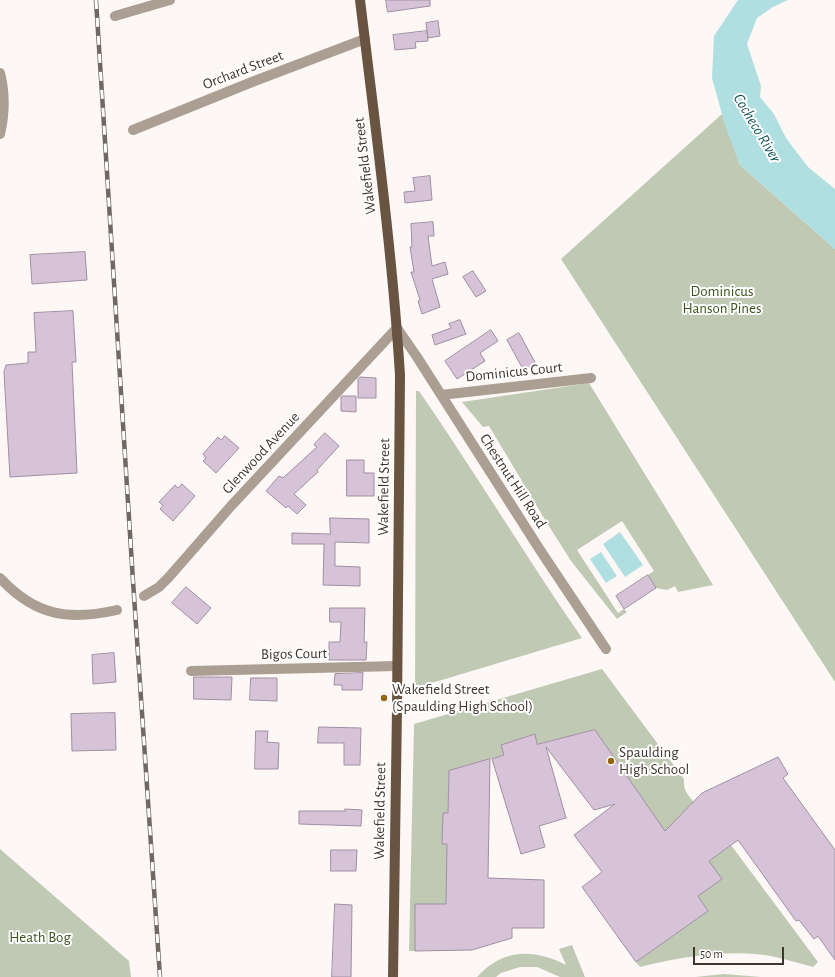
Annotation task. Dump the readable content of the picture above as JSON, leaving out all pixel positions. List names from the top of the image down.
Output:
{
  "streets": {
    "main road": ["Wakefield Street"],
    "street": [
      "Orchard Street",
      "Dominicus Court",
      "Glenwood Avenue",
      "Chestnut Hill Road",
      "Bigos Court"
    ]
  },
  "crossings": [
    ["Orchard Street", "Wakefield Street"],
    ["Wakefield Street", "Glenwood Avenue"],
    ["Wakefield Street", "Chestnut Hill Road"],
    ["Wakefield Street", "Bigos Court"],
    ["Dominicus Court", "Chestnut Hill Road"],
    ["Glenwood Avenue", "Chestnut Hill Road"]
  ],
  "water": ["Cocheco River"],
  "parks": ["Dominicus Hanson Pines", "Heath Bog"],
  "places": ["Wakefield Street (Spaulding High School)", "Spaulding High School"],
  "scale_bar": "50 m"
}
